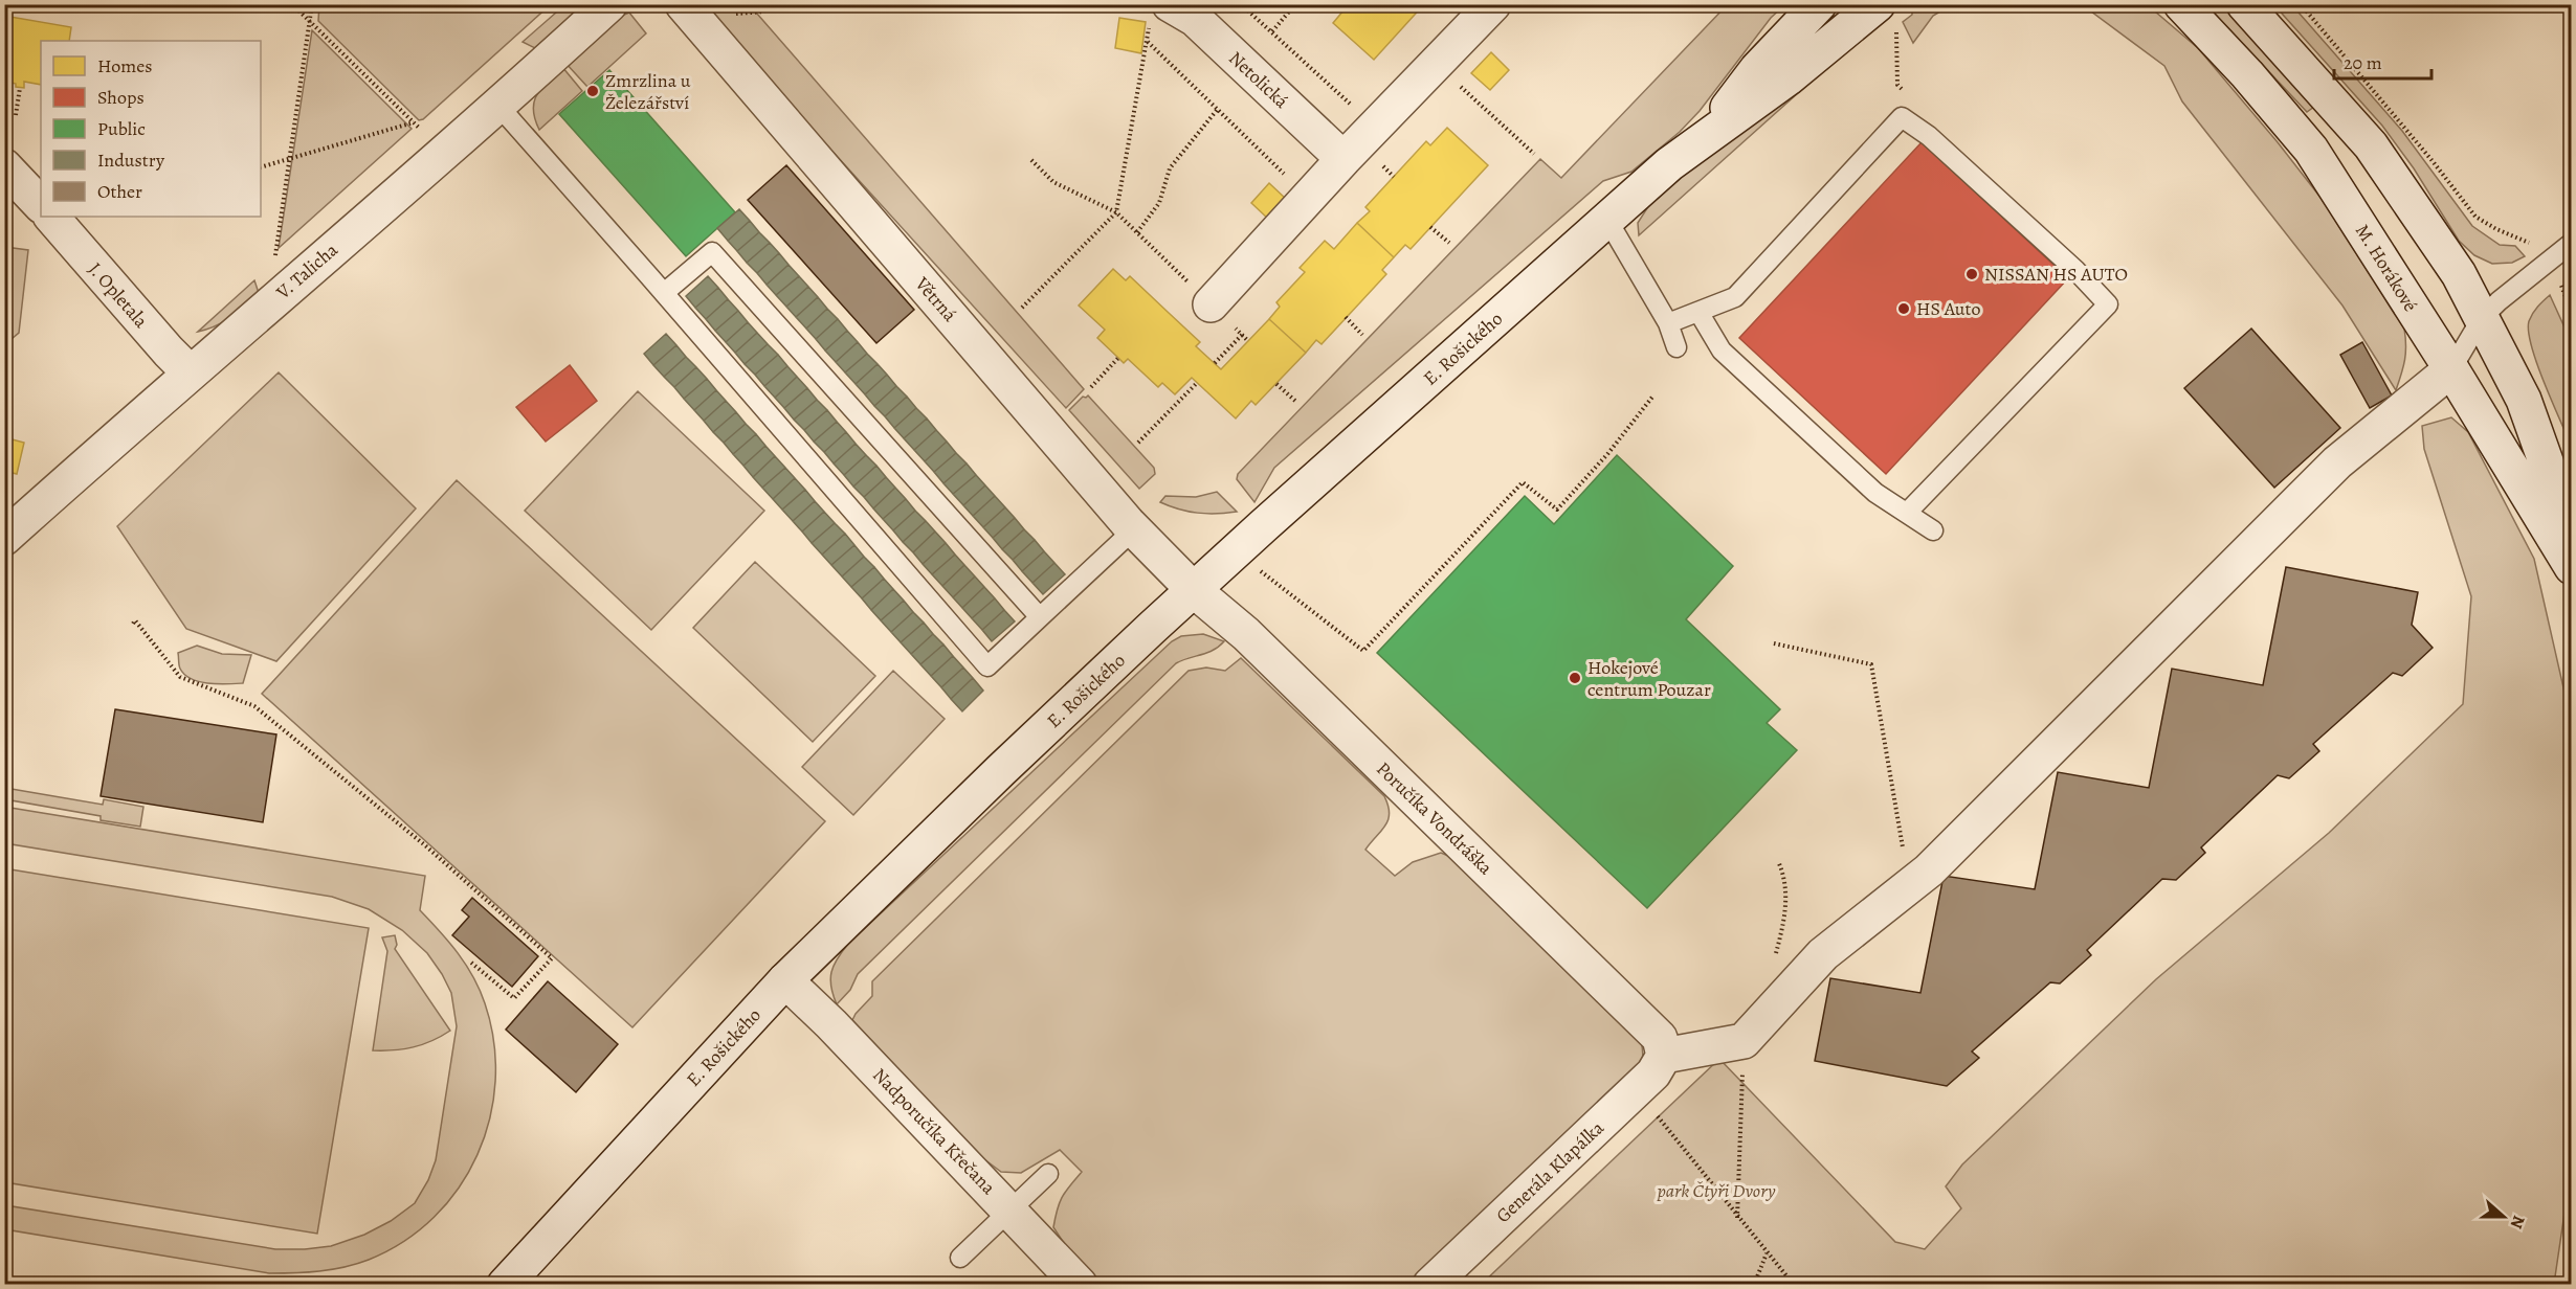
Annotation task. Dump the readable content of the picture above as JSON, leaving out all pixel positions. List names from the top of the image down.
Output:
{
  "streets": {
    "street": [
      "Netolická",
      "M. Horákové",
      "V. Talicha",
      "J. Opletala",
      "Větrná",
      "E. Rošického",
      "Poručíka Vondráška",
      "Nadporučíka Křečana",
      "Generála Klapálka"
    ]
  },
  "crossings": [
    ["V. Talicha", "J. Opletala"],
    ["Větrná", "E. Rošického"],
    ["Větrná", "Poručíka Vondráška"],
    ["E. Rošického", "Poručíka Vondráška"],
    ["E. Rošického", "Nadporučíka Křečana"],
    ["Poručíka Vondráška", "Generála Klapálka"]
  ],
  "parks": ["park Čtyři Dvory"],
  "places": [
    "Zmrzlina u Železářství",
    "NISSAN HS AUTO",
    "HS Auto",
    "Hokejové centrum Pouzar"
  ],
  "legend": [
    "Homes",
    "Shops",
    "Public",
    "Industry",
    "Other"
  ],
  "scale_bar": "20 m",
  "north": "right"
}
